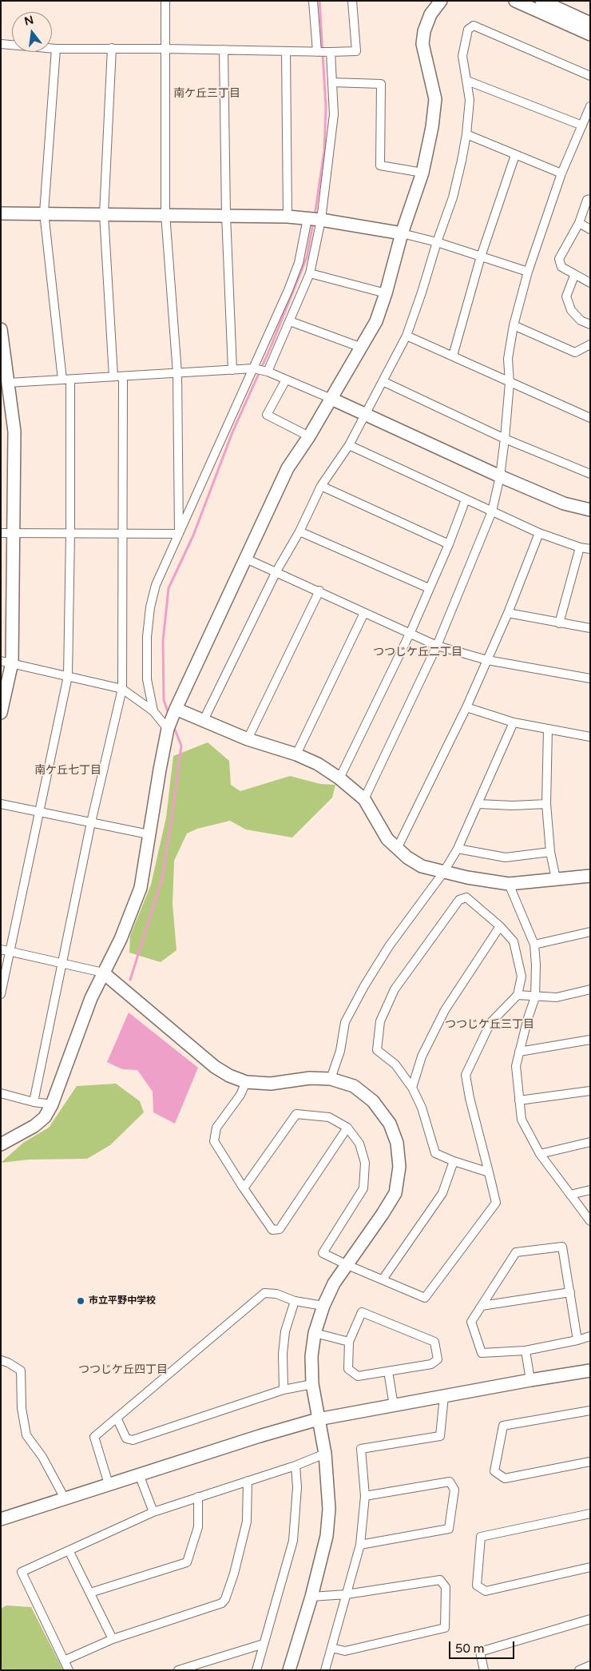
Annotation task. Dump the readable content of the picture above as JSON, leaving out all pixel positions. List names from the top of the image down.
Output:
{
  "districts": [
    "南ケ丘三丁目",
    "つつじケ丘二丁目",
    "南ケ丘七丁目",
    "つつじケ丘三丁目",
    "つつじケ丘四丁目"
  ],
  "places": ["市立平野中学校"],
  "scale_bar": "50 m",
  "north": "top"
}
